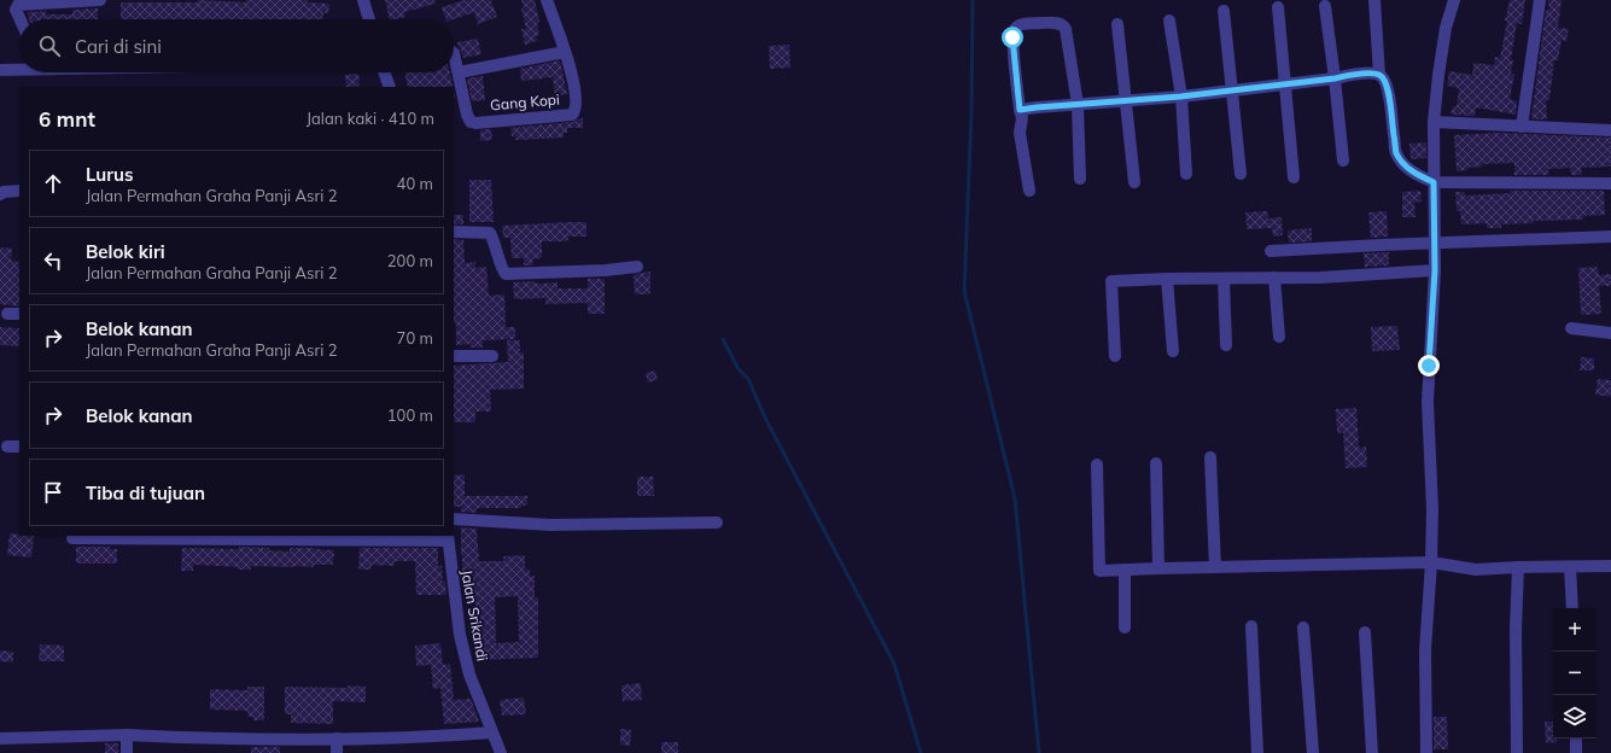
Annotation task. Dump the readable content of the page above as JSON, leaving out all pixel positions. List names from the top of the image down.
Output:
{
  "streets": {
    "street": ["Gang Kopi", "Jalan Srikandi"]
  },
  "page": {
    "search": "Cari di sini",
    "heading": ["6 mnt", "Jalan kaki · 410 m"],
    "list": [
      ["Lurus", "Jalan Permahan Graha Panji Asri 2", "40 m"],
      ["Belok kiri", "Jalan Permahan Graha Panji Asri 2", "200 m"],
      ["Belok kanan", "Jalan Permahan Graha Panji Asri 2", "70 m"],
      ["Belok kanan", "100 m"],
      "Tiba di tujuan"
    ],
    "map_buttons": ["+", "−"]
  }
}
